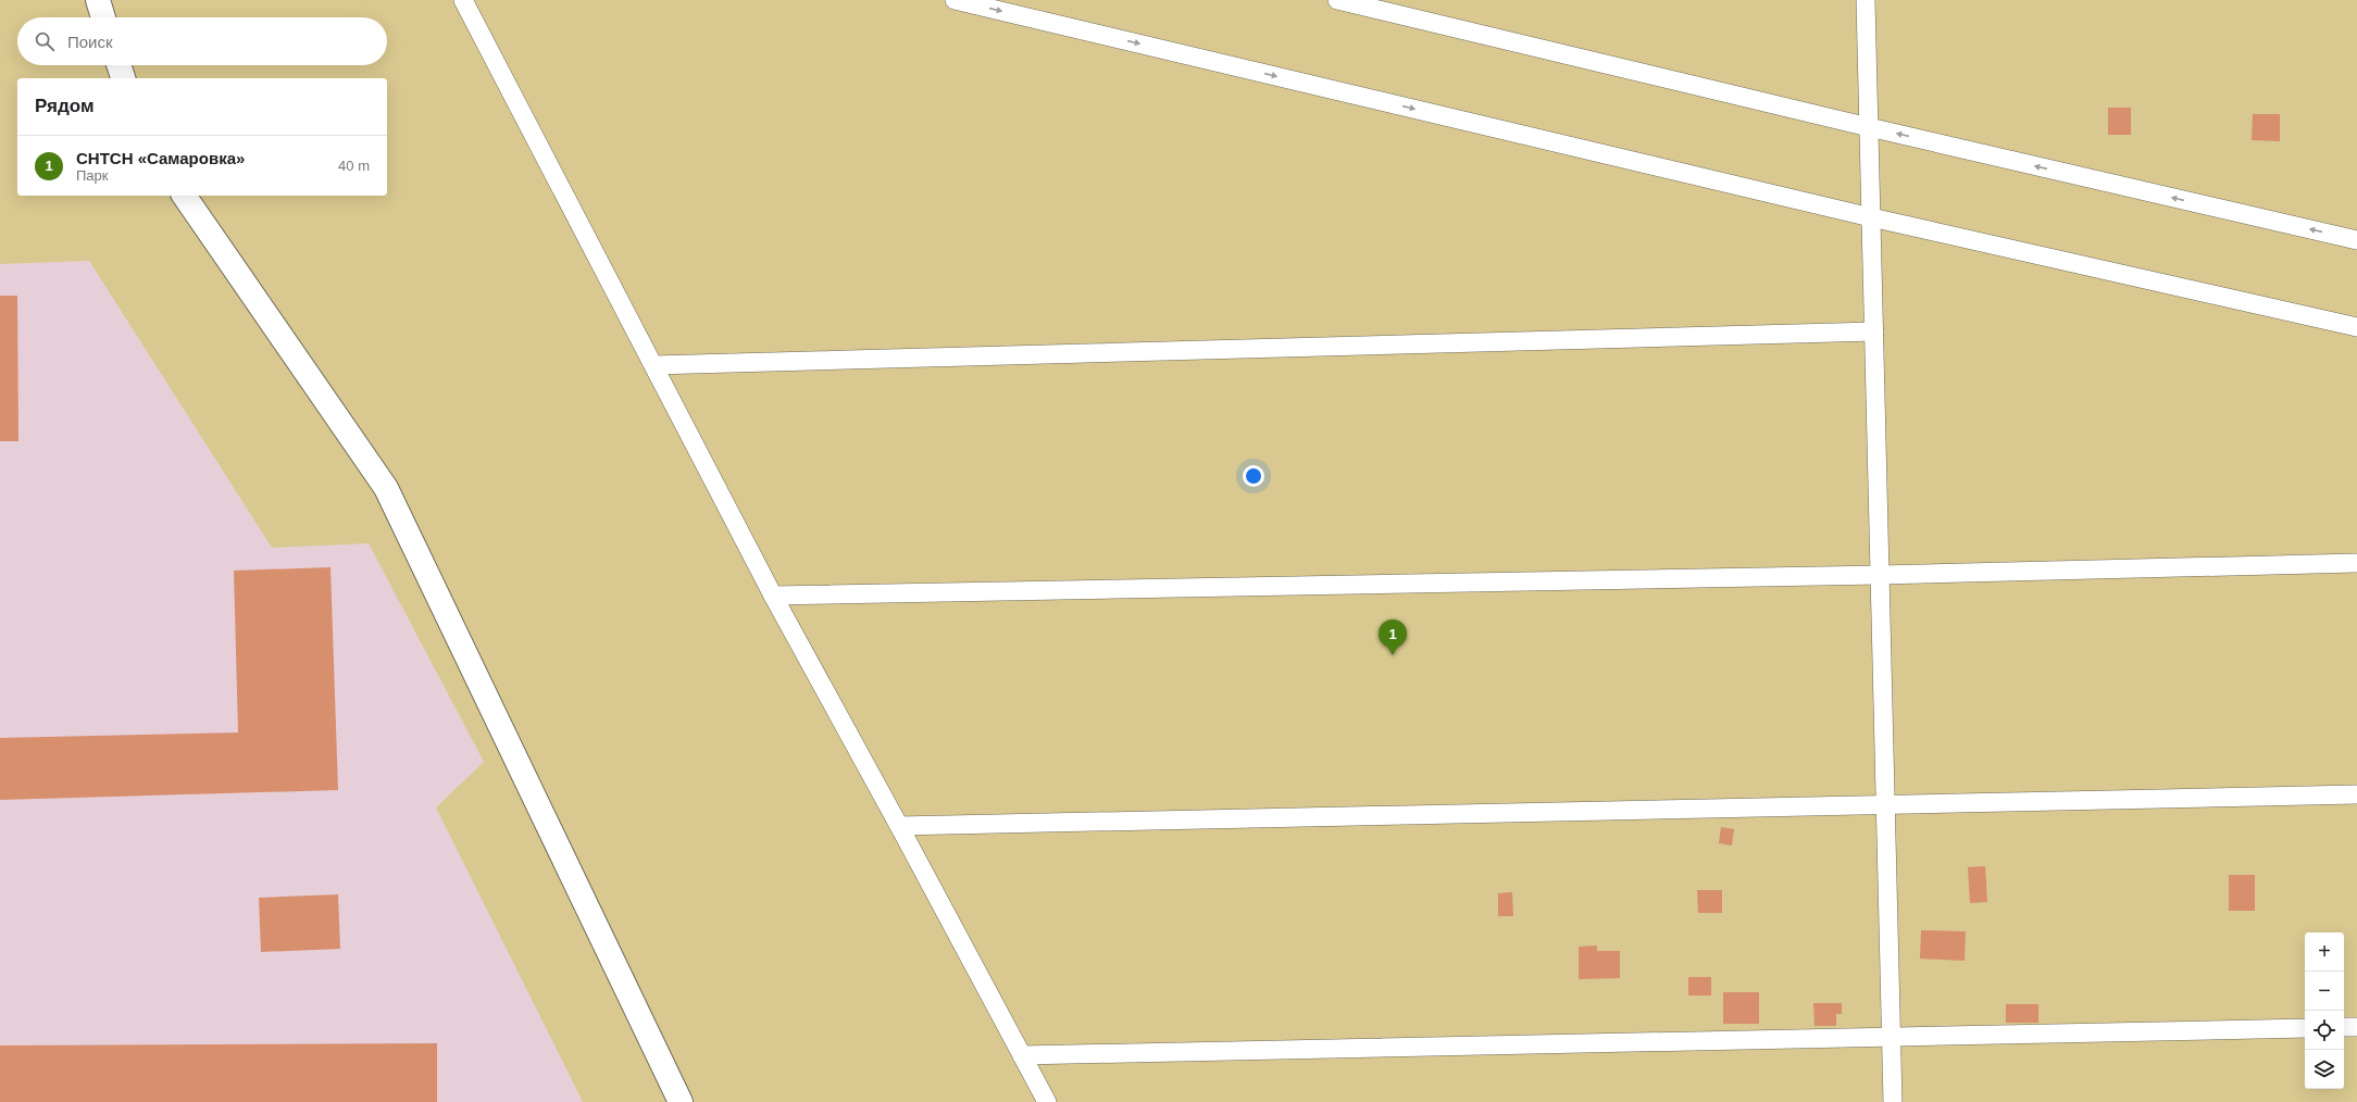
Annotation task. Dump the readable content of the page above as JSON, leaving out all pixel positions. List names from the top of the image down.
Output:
{
  "page": {
    "search": "Поиск",
    "heading": "Рядом",
    "list": [
      {
        "mark": "1",
        "name": "СНТСН «Самаровка»",
        "note": "Парк",
        "value": "40 m"
      }
    ],
    "pins": "1",
    "map_buttons": ["+", "−"]
  }
}
